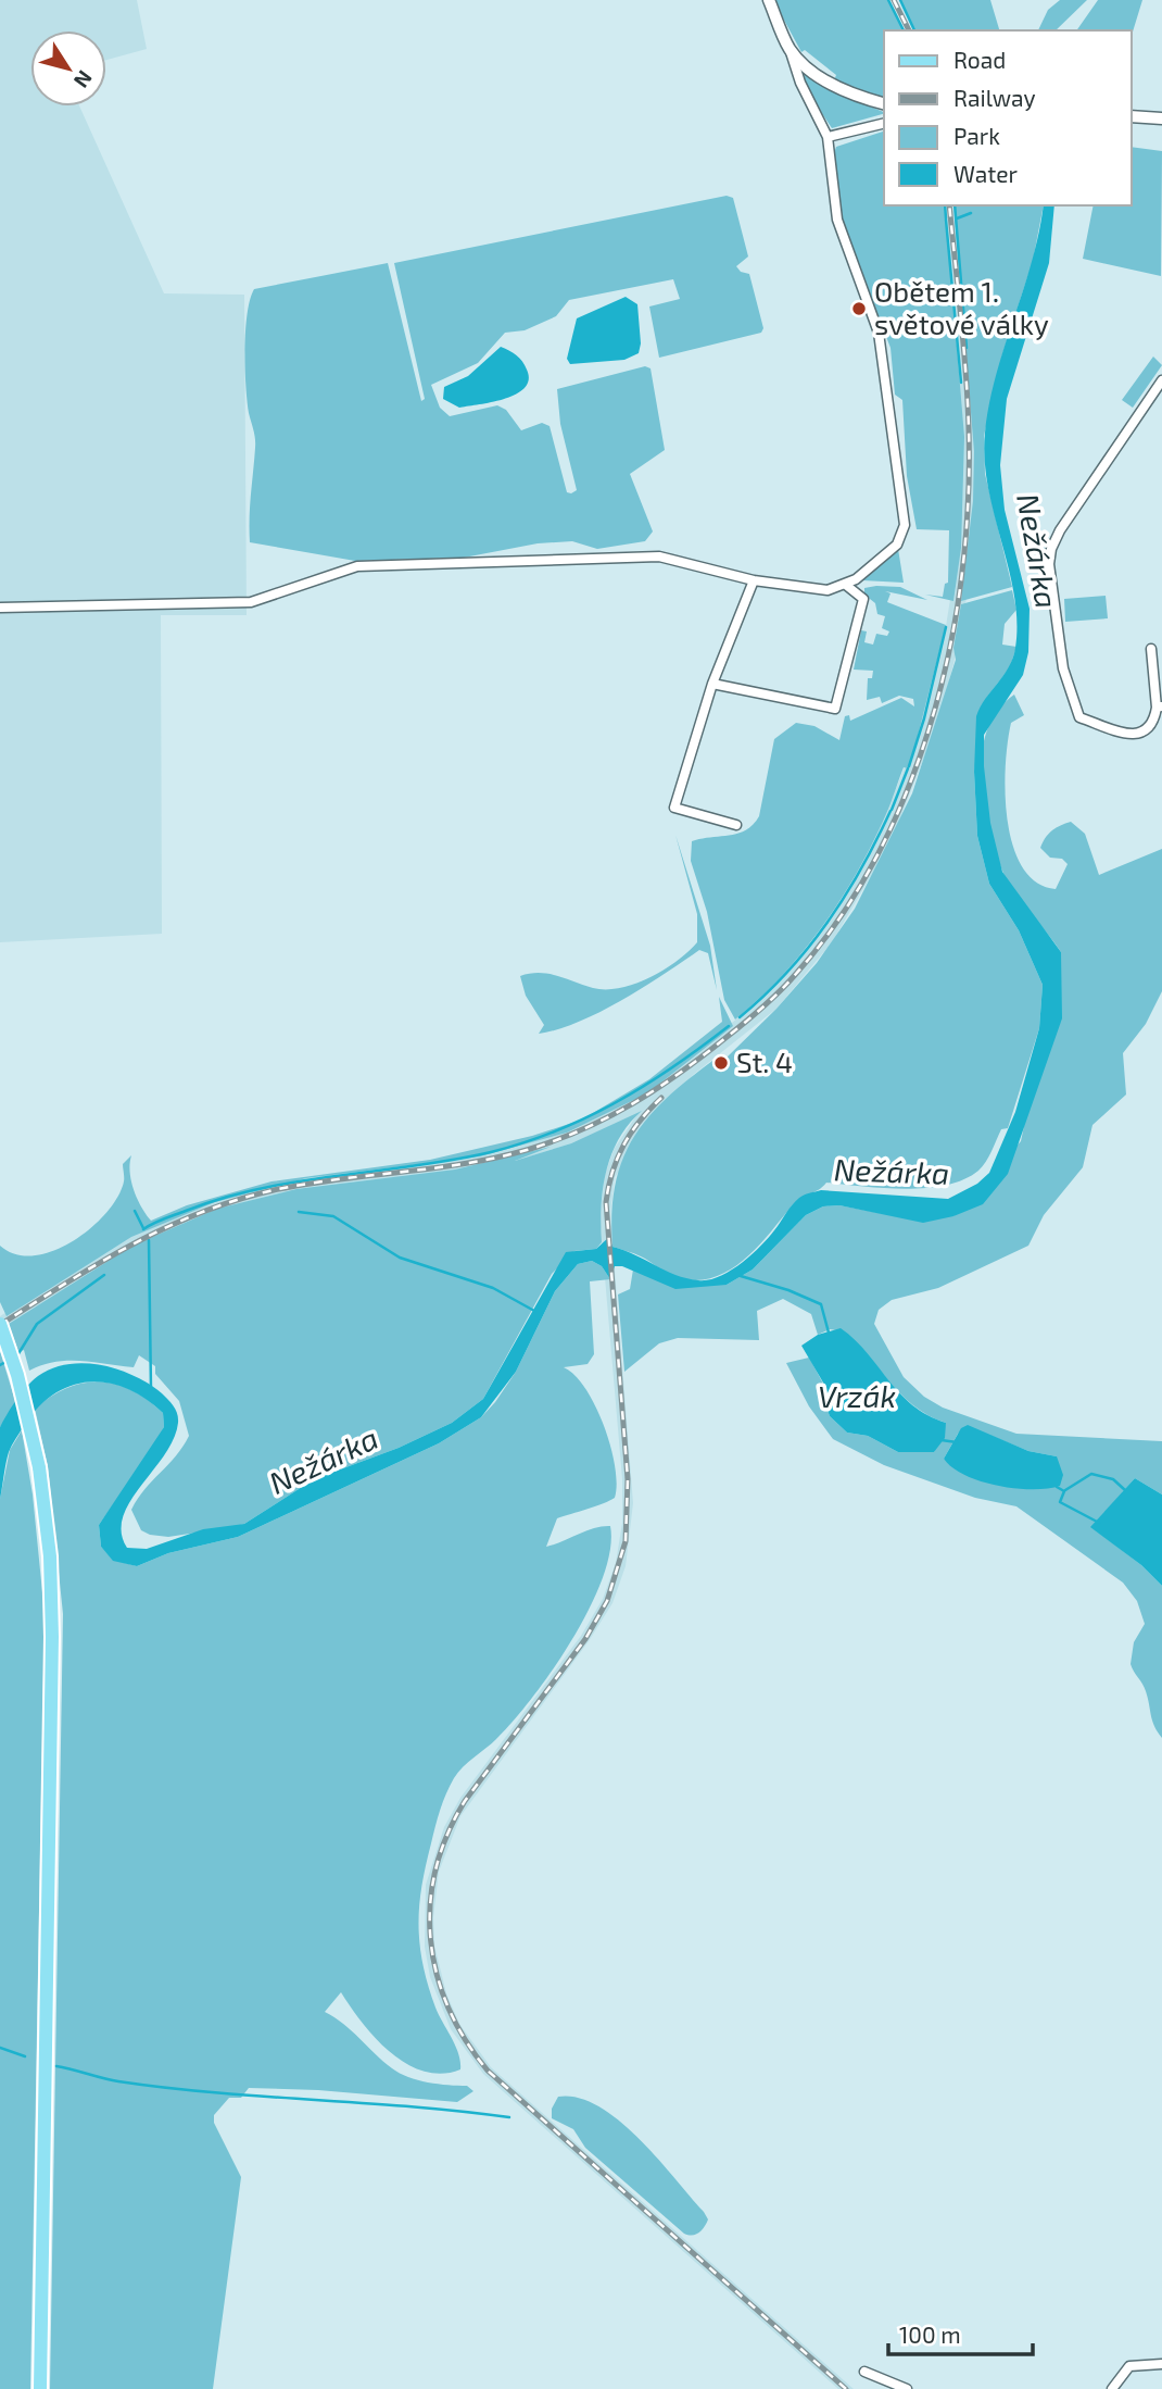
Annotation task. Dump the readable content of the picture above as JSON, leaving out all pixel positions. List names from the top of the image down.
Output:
{
  "water": ["Nežárka", "Vrzák"],
  "places": ["Obětem 1. světové války", "St. 4"],
  "legend": [
    "Road",
    "Railway",
    "Park",
    "Water"
  ],
  "scale_bar": "100 m",
  "north": "bottom right"
}
